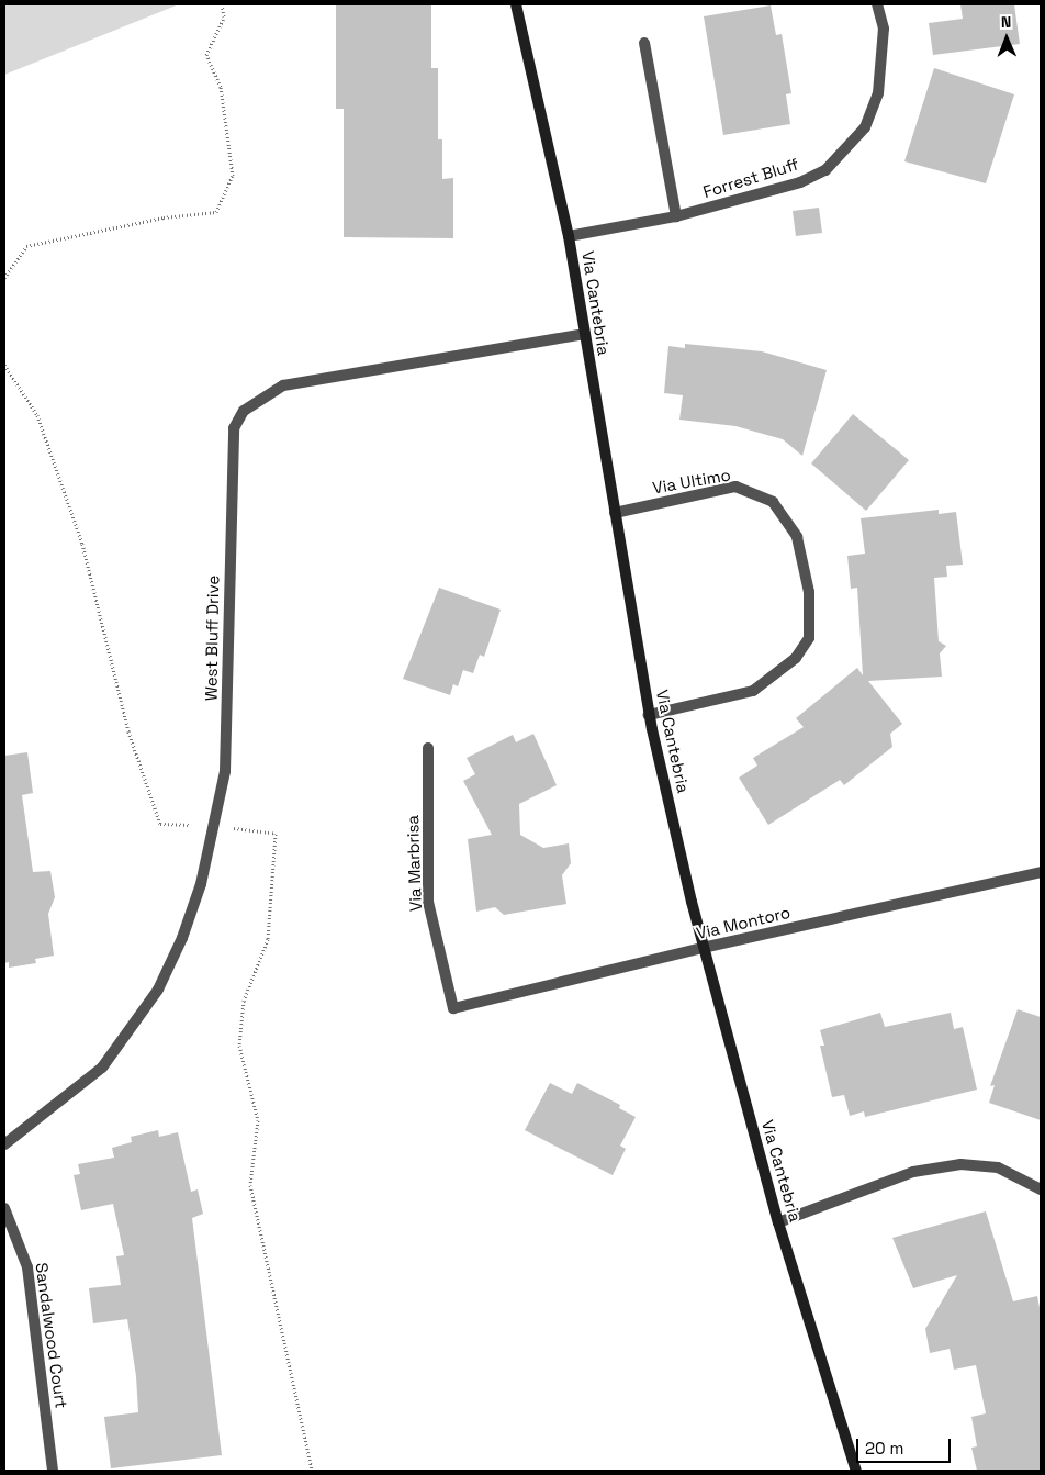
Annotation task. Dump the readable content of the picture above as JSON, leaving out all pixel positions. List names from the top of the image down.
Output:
{
  "streets": {
    "main road": ["Via Cantebria"],
    "street": [
      "Forrest Bluff",
      "Via Ultimo",
      "West Bluff Drive",
      "Via Marbrisa",
      "Via Montoro",
      "Sandalwood Court"
    ]
  },
  "crossings": [
    ["Forrest Bluff", "Via Cantebria"],
    ["Via Cantebria", "Via Ultimo"],
    ["Via Cantebria", "West Bluff Drive"],
    ["Via Cantebria", "Via Montoro"],
    ["Via Marbrisa", "Via Montoro"]
  ],
  "scale_bar": "20 m",
  "north": "top"
}
